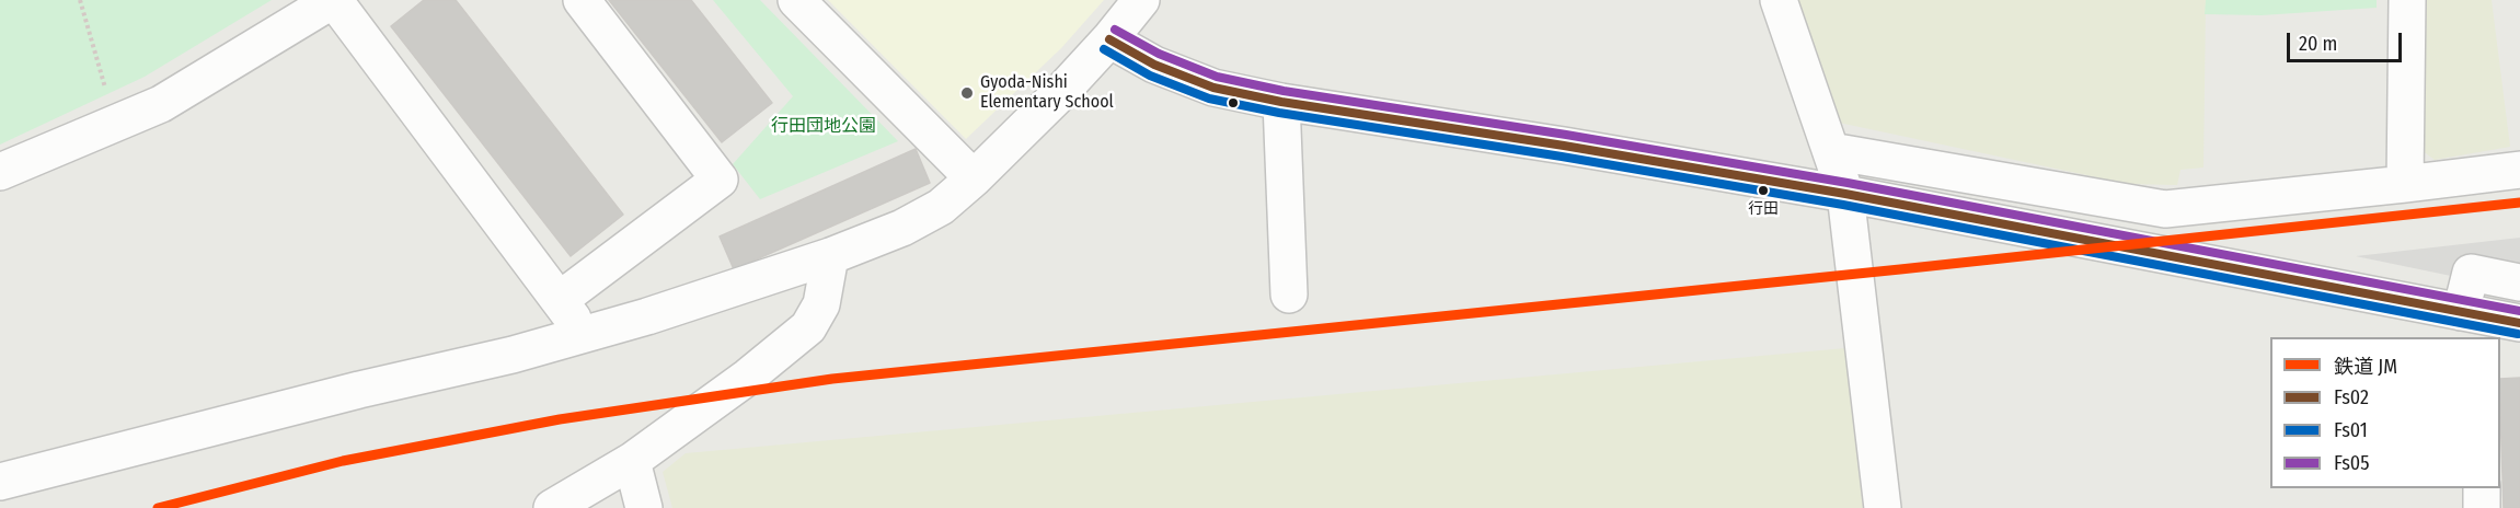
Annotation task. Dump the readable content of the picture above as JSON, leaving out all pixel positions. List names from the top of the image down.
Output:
{
  "parks": ["行田団地公園"],
  "places": ["Gyoda-Nishi Elementary School", "行田"],
  "lines": [
    "transit line Fs05",
    "transit line Fs02",
    "transit line Fs01",
    "rail line JM"
  ],
  "legend": [
    "鉄道 JM",
    "Fs02",
    "Fs01",
    "Fs05"
  ],
  "scale_bar": "20 m"
}
